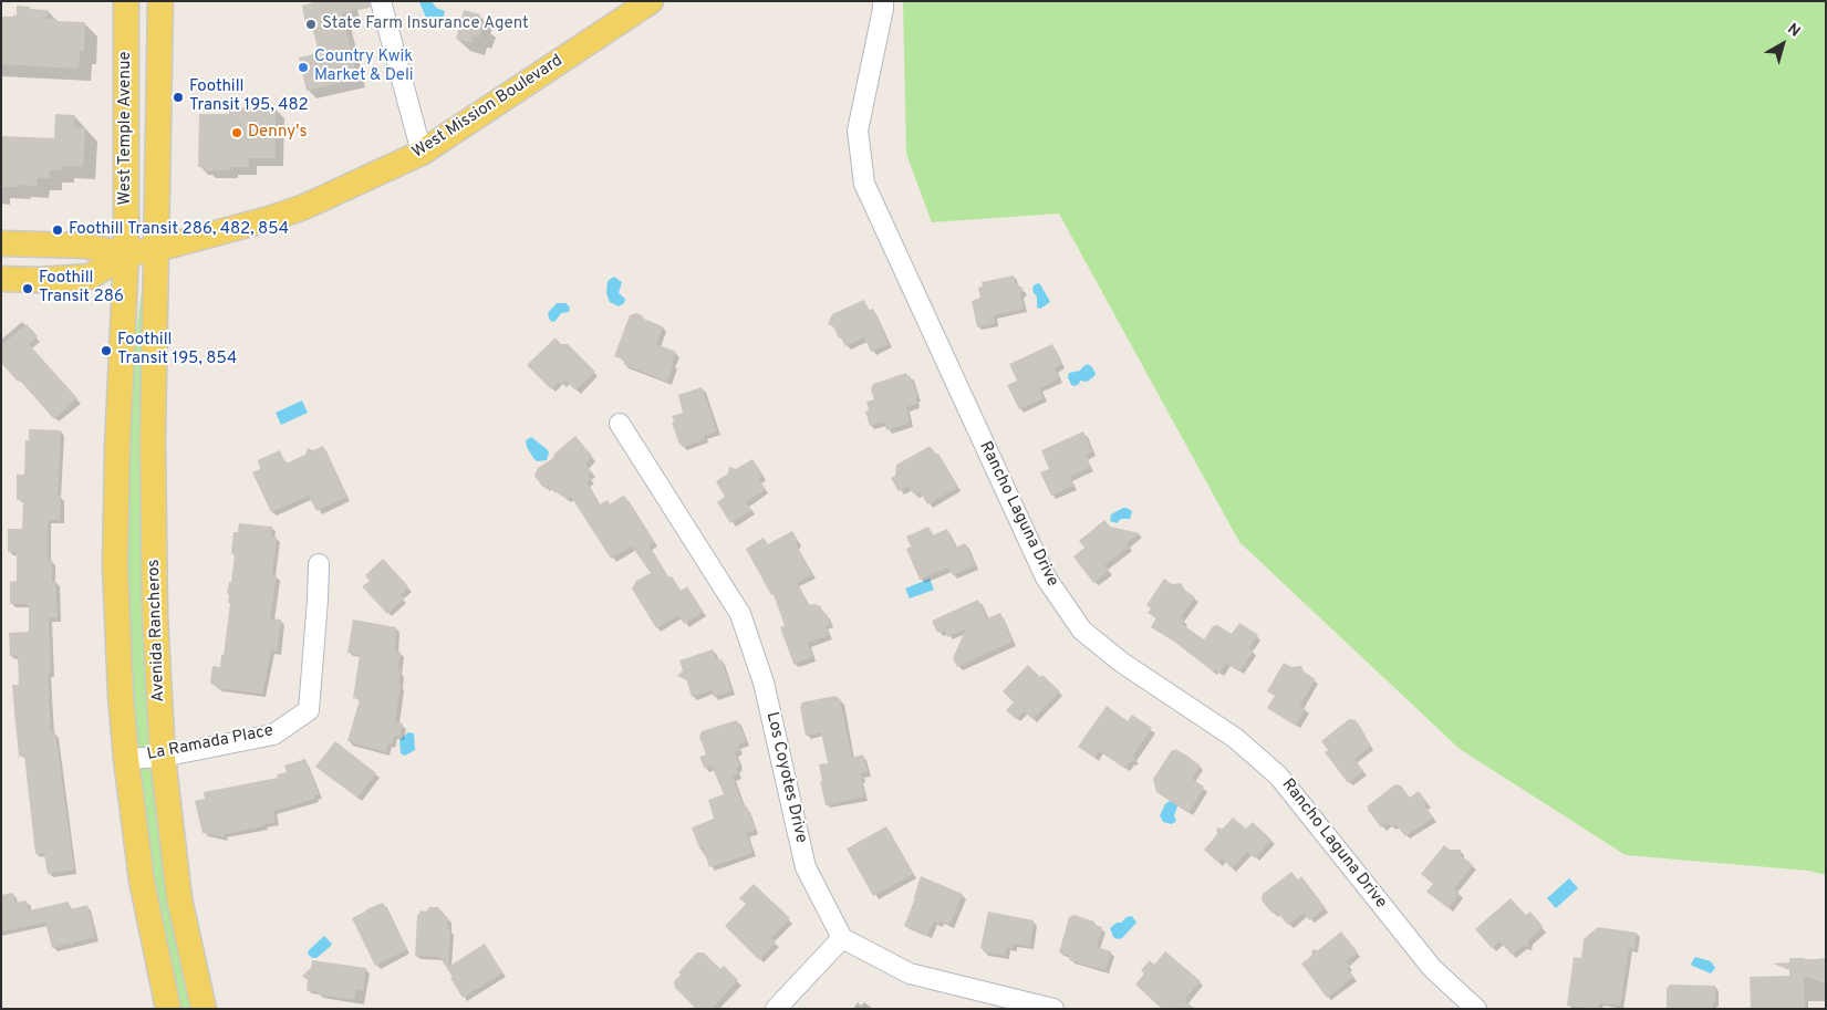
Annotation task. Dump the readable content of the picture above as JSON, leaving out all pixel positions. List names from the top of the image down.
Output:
{
  "streets": {
    "main road": ["West Mission Boulevard", "West Temple Avenue", "Avenida Rancheros"],
    "street": ["Rancho Laguna Drive", "La Ramada Place", "Los Coyotes Drive"]
  },
  "crossings": [
    ["West Mission Boulevard", "West Temple Avenue"],
    ["West Mission Boulevard", "Avenida Rancheros"],
    ["West Temple Avenue", "Avenida Rancheros"],
    ["Avenida Rancheros", "La Ramada Place"]
  ],
  "places": [
    "State Farm Insurance Agent",
    "Country Kwik Market & Deli",
    "Foothill Transit 195, 482",
    "Denny's",
    "Foothill Transit 286, 482, 854",
    "Foothill Transit 286",
    "Foothill Transit 195, 854"
  ],
  "north": "top right"
}
